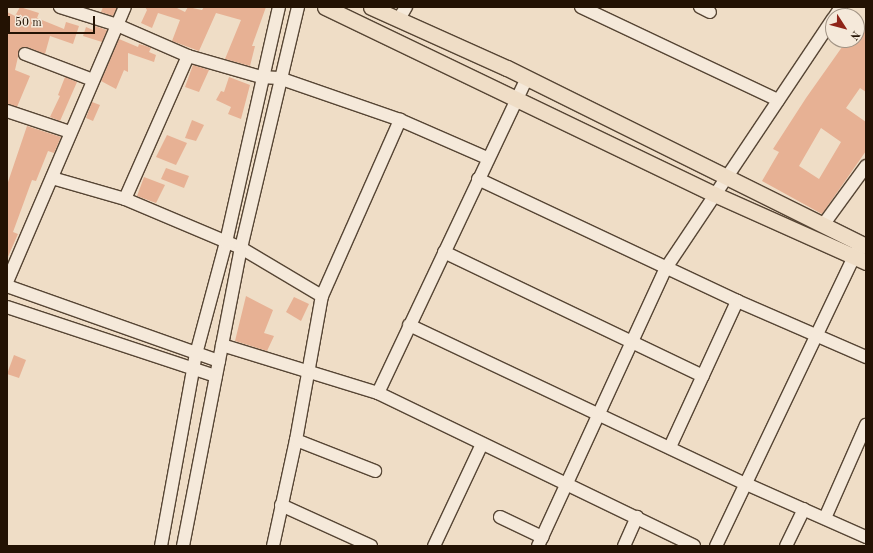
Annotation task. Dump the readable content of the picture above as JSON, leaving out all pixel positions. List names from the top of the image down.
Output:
{
  "scale_bar": "50 m",
  "north": "bottom right"
}
